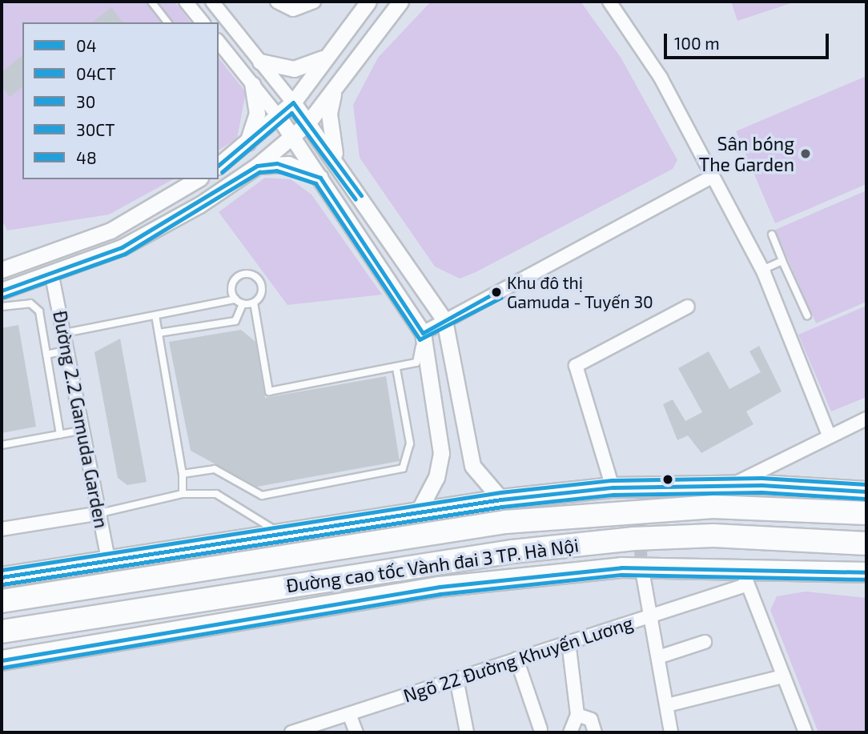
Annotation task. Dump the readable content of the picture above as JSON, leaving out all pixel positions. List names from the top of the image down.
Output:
{
  "streets": {
    "highway": ["Đường cao tốc Vành đai 3 TP. Hà Nội"],
    "street": ["Đường 2.2 Gamuda Garden", "Ngõ 22 Đường Khuyến Lương"]
  },
  "places": ["Sân bóng The Garden", "Khu đô thị Gamuda - Tuyến 30"],
  "lines": [
    "transit line 30",
    "transit line 30CT",
    "transit line 48",
    "transit line 04",
    "transit line 04CT"
  ],
  "legend": [
    "04",
    "04CT",
    "30",
    "30CT",
    "48"
  ],
  "scale_bar": "100 m"
}
